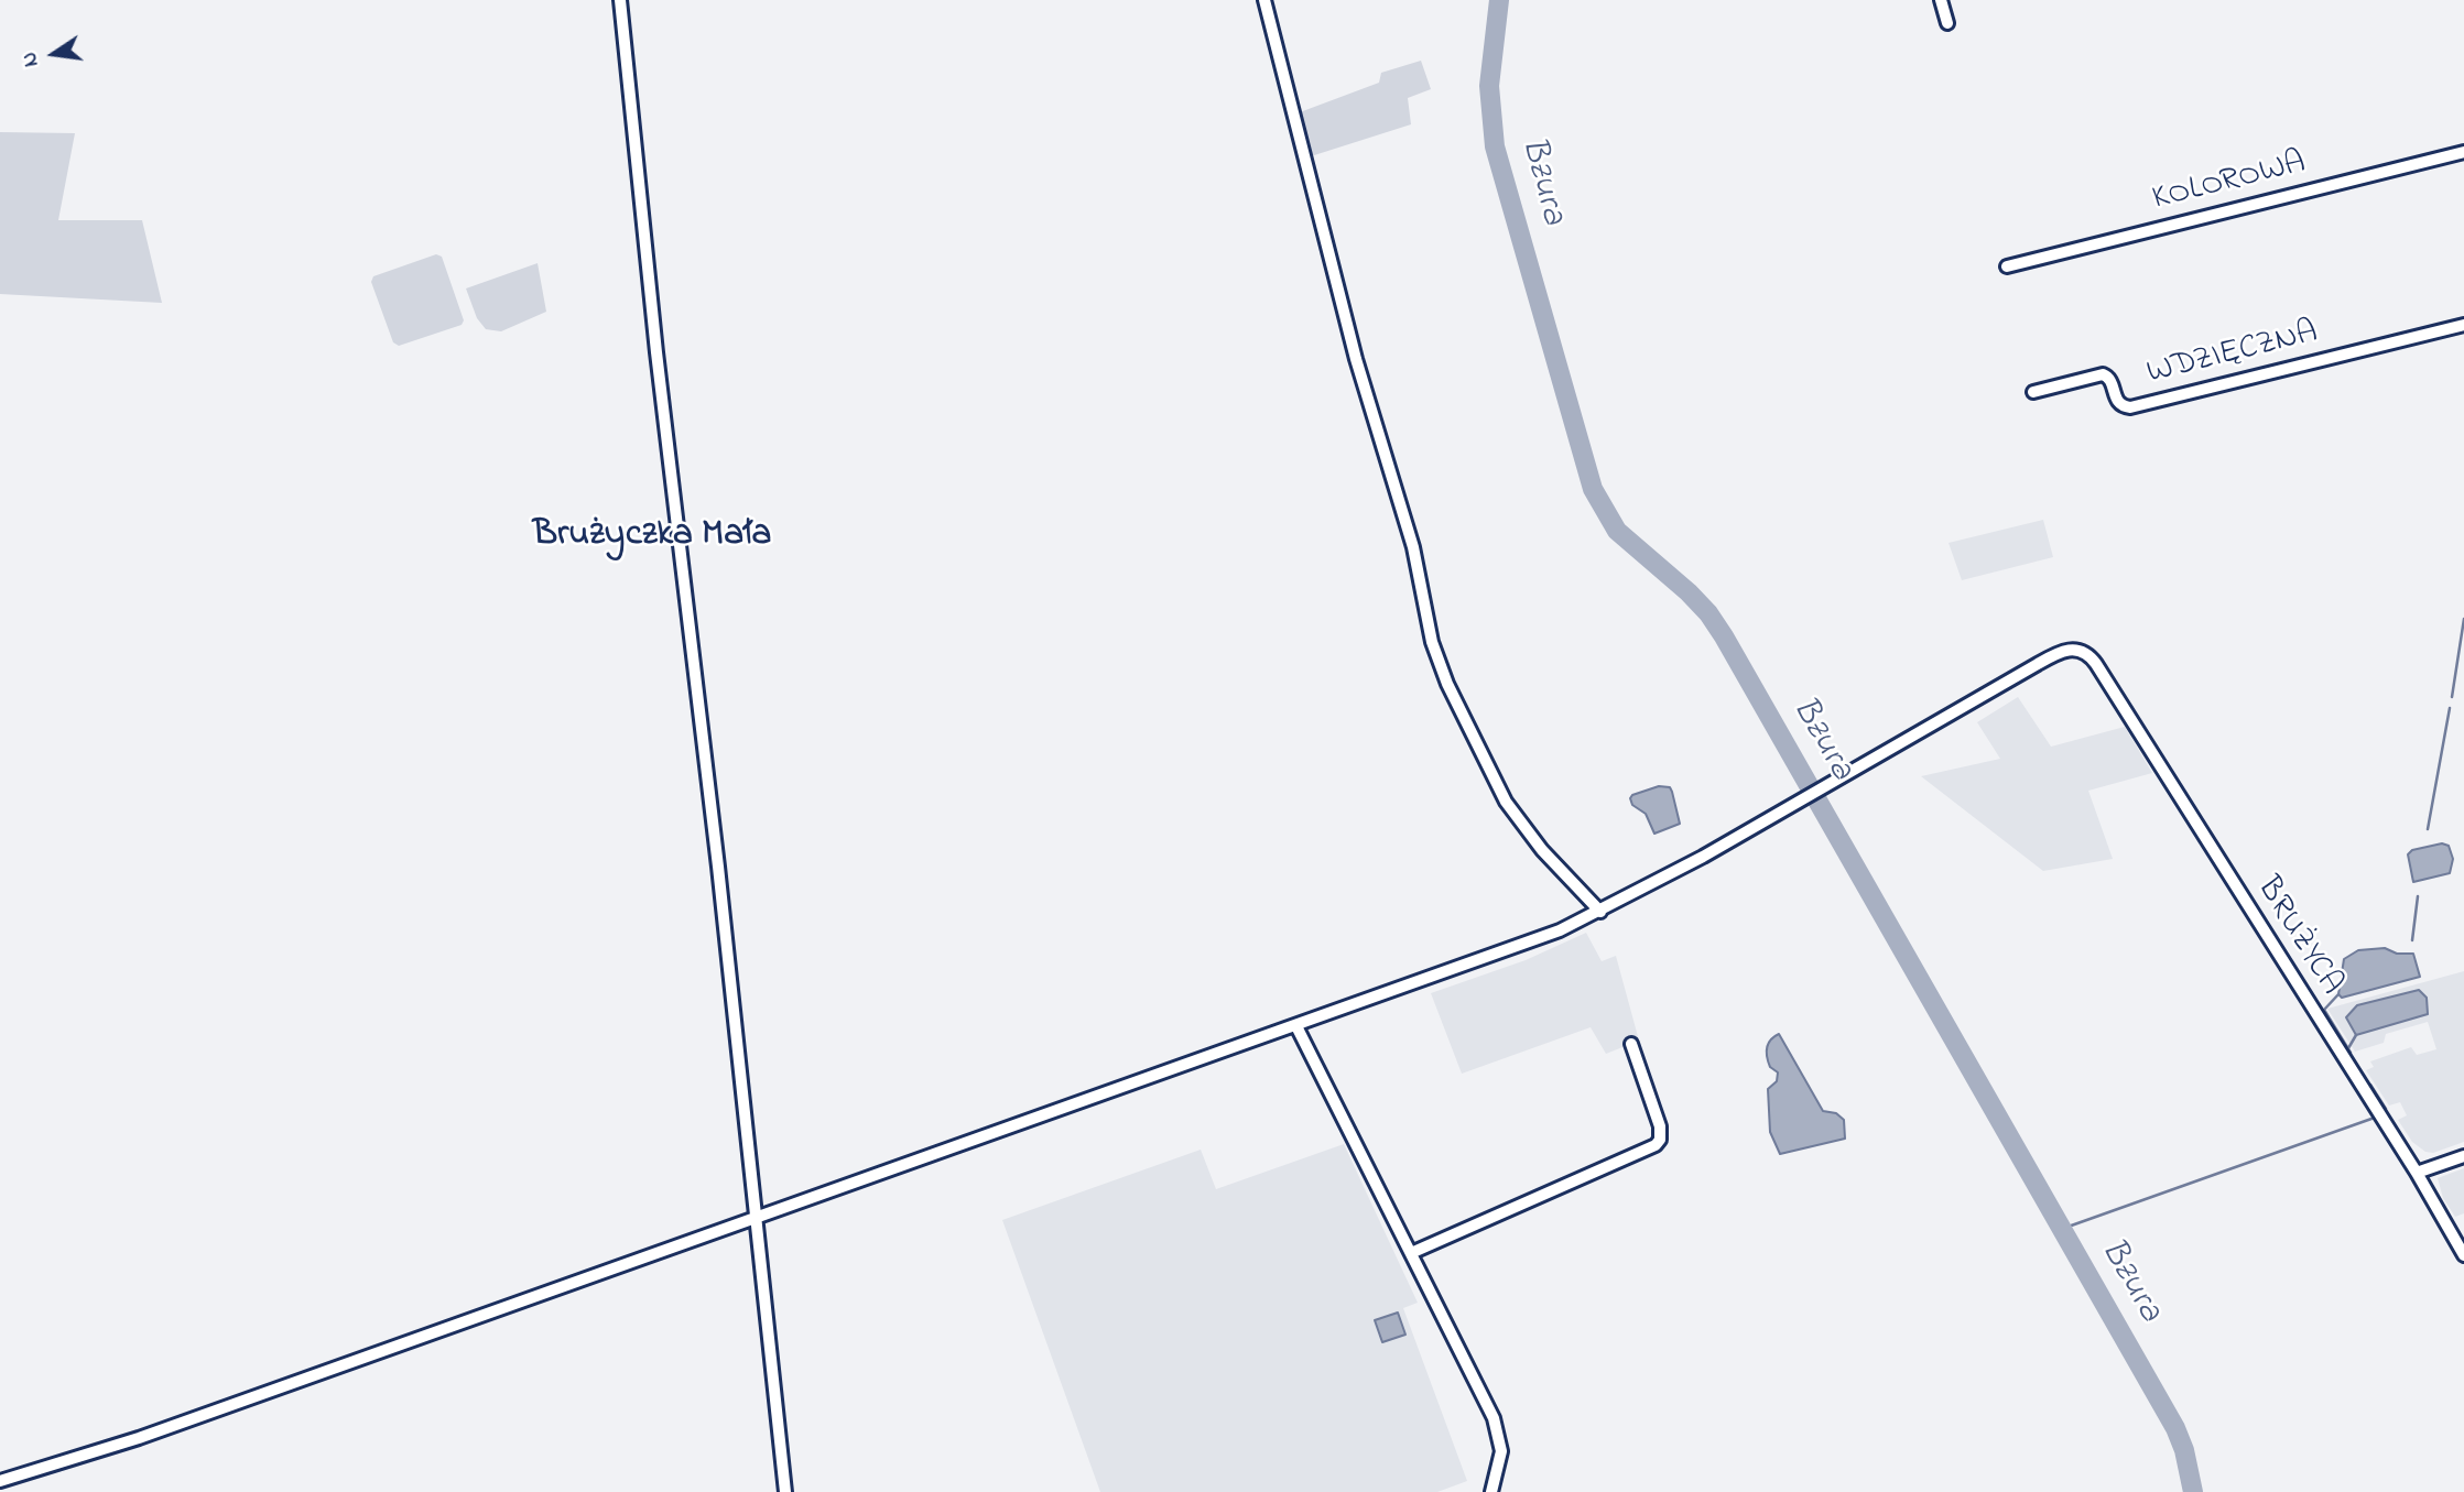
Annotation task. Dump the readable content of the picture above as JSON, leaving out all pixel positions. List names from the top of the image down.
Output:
{
  "streets": {
    "street": ["KOLOROWA", "WDZIĘCZNA", "BRUŻYCA"]
  },
  "districts": ["Brużyczka Mała"],
  "water": ["Bzura"],
  "north": "left"
}
